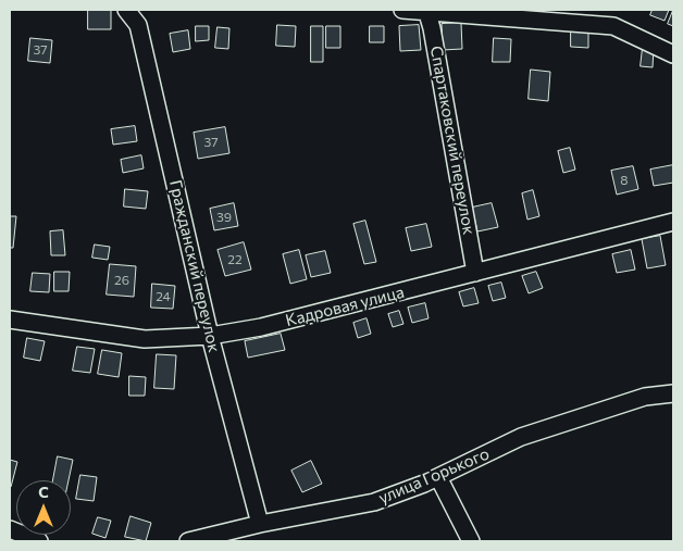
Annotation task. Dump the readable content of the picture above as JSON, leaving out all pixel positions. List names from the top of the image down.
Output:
{
  "streets": {
    "street": [
      "Спартаковский переулок",
      "Гражданский переулок",
      "Кадровая улица",
      "улица Горького"
    ]
  },
  "crossings": [
    ["Спартаковский переулок", "Кадровая улица"],
    ["Гражданский переулок", "Кадровая улица"],
    ["Гражданский переулок", "улица Горького"]
  ],
  "house_numbers": [
    "37",
    "37",
    "8",
    "39",
    "22",
    "26",
    "24"
  ],
  "north": "top"
}
